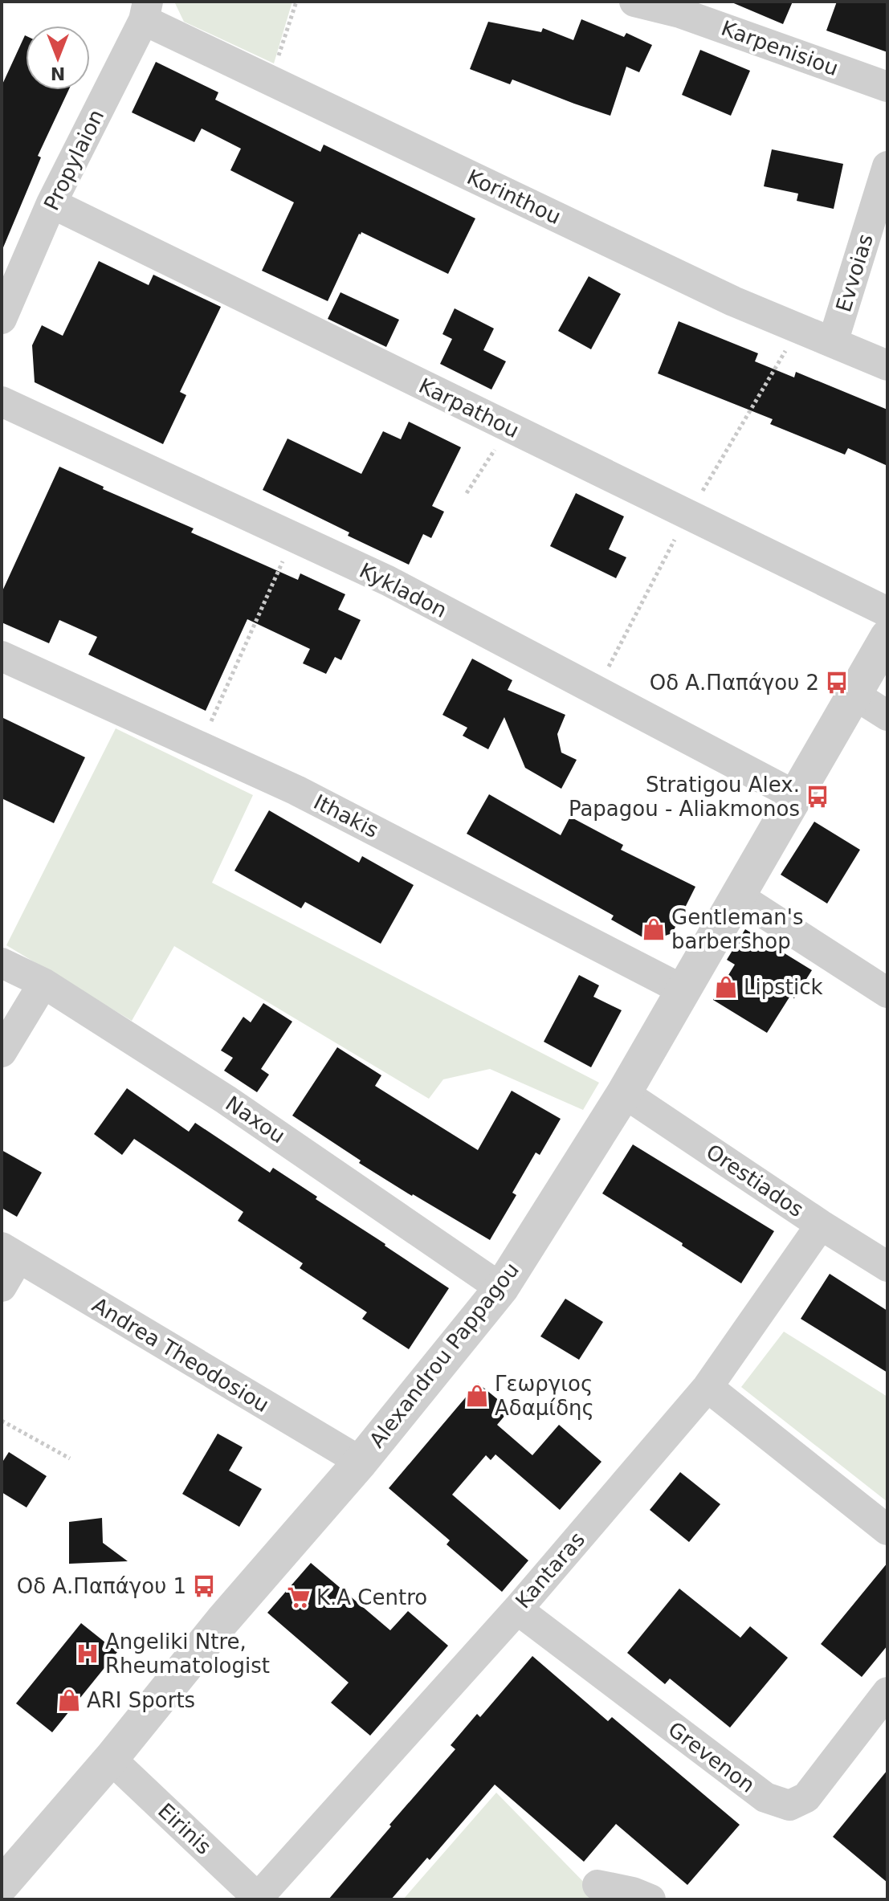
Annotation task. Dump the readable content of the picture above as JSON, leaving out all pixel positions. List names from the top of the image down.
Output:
{
  "streets": {
    "street": [
      "Karpenisiou",
      "Propylaion",
      "Korinthou",
      "Evvoias",
      "Karpathou",
      "Kykladon",
      "Ithakis",
      "Naxou",
      "Orestiados",
      "Andrea Theodosiou",
      "Alexandrou Pappagou",
      "Kantaras",
      "Grevenon",
      "Eirinis"
    ]
  },
  "crossings": [
    ["Propylaion", "Korinthou"],
    ["Propylaion", "Karpathou"],
    ["Korinthou", "Evvoias"],
    ["Kykladon", "Alexandrou Pappagou"],
    ["Ithakis", "Alexandrou Pappagou"],
    ["Naxou", "Alexandrou Pappagou"],
    ["Orestiados", "Alexandrou Pappagou"],
    ["Orestiados", "Kantaras"],
    ["Andrea Theodosiou", "Alexandrou Pappagou"],
    ["Alexandrou Pappagou", "Eirinis"],
    ["Kantaras", "Grevenon"],
    ["Kantaras", "Eirinis"]
  ],
  "places": {
    "bus stop": ["Οδ Α.Παπάγου 2", "Stratigou Alex. Papagou - Aliakmonos", "Οδ Α.Παπάγου 1"],
    "shop": [
      "Gentleman's barbershop",
      "Lipstick",
      "Γεωργιος Αδαμίδης",
      "ARI Sports"
    ],
    "supermarket": ["K.A Centro"],
    "hospital": ["Angeliki Ntre, Rheumatologist"]
  },
  "north": "bottom"
}
